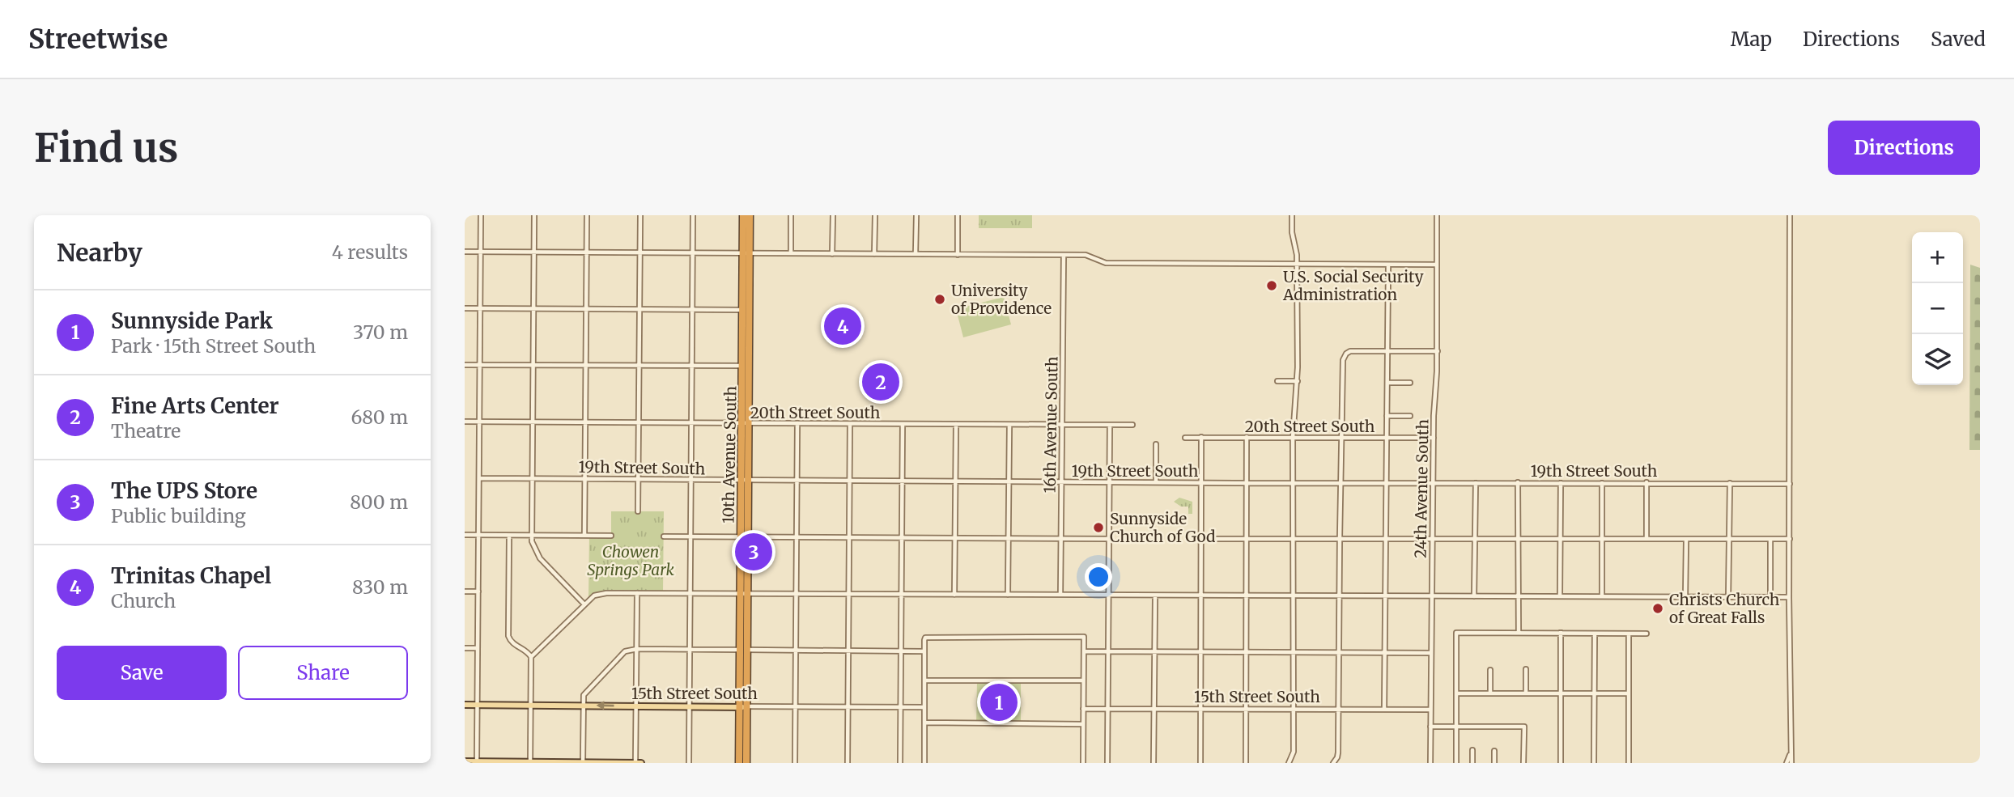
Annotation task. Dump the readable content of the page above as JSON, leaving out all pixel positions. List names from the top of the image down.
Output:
{
  "streets": {
    "highway": ["10th Avenue South"],
    "main road": ["15th Street South"],
    "street": [
      "20th Street South",
      "16th Avenue South",
      "19th Street South",
      "24th Avenue South"
    ]
  },
  "crossings": [
    ["20th Street South", "16th Avenue South"],
    ["20th Street South", "10th Avenue South"],
    ["20th Street South", "24th Avenue South"],
    ["16th Avenue South", "19th Street South"],
    ["10th Avenue South", "19th Street South"],
    ["10th Avenue South", "15th Street South"],
    ["19th Street South", "24th Avenue South"],
    ["24th Avenue South", "15th Street South"]
  ],
  "parks": ["Chowen Springs Park"],
  "places": [
    "U.S. Social Security Administration",
    "University of Providence",
    "Sunnyside Church of God",
    "Christs Church of Great Falls"
  ],
  "page": {
    "header": "Streetwise",
    "nav": ["Map", "Directions", "Saved"],
    "buttons": [
      "Directions",
      ["Save", "Share"]
    ],
    "title": "Find us",
    "heading": ["Nearby", "4 results"],
    "map_buttons": ["+", "−"],
    "list": [
      {
        "mark": "1",
        "name": "Sunnyside Park",
        "note": "Park · 15th Street South",
        "value": "370 m"
      },
      {
        "mark": "2",
        "name": "Fine Arts Center",
        "note": "Theatre",
        "value": "680 m"
      },
      {
        "mark": "3",
        "name": "The UPS Store",
        "note": "Public building",
        "value": "800 m"
      },
      {
        "mark": "4",
        "name": "Trinitas Chapel",
        "note": "Church",
        "value": "830 m"
      }
    ],
    "pins": [
      "4",
      "2",
      "3",
      "1"
    ]
  }
}
